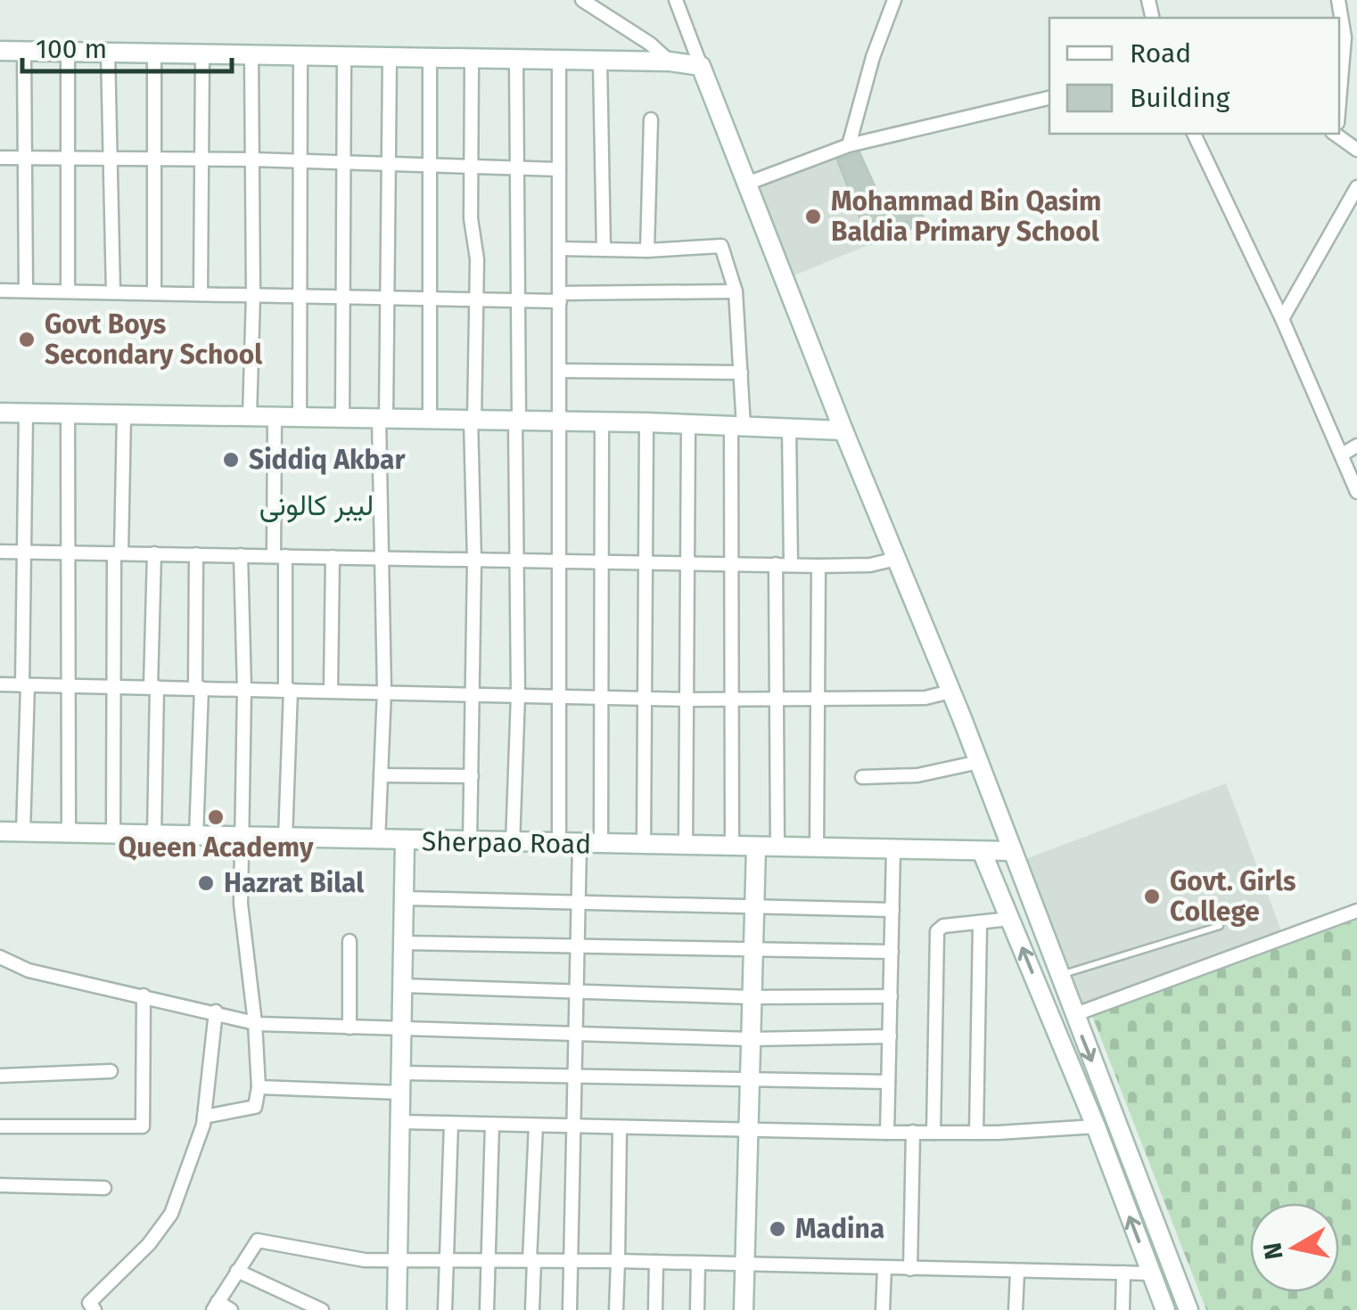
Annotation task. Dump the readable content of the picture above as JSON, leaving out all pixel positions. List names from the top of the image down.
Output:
{
  "streets": {
    "street": ["Sherpao Road"]
  },
  "districts": ["لیبر کالونی"],
  "places": [
    "Mohammad Bin Qasim Baldia Primary School",
    "Govt Boys Secondary School",
    "Siddiq Akbar",
    "Queen Academy",
    "Hazrat Bilal",
    "Govt. Girls College",
    "Madina"
  ],
  "legend": ["Road", "Building"],
  "scale_bar": "100 m",
  "north": "left"
}
